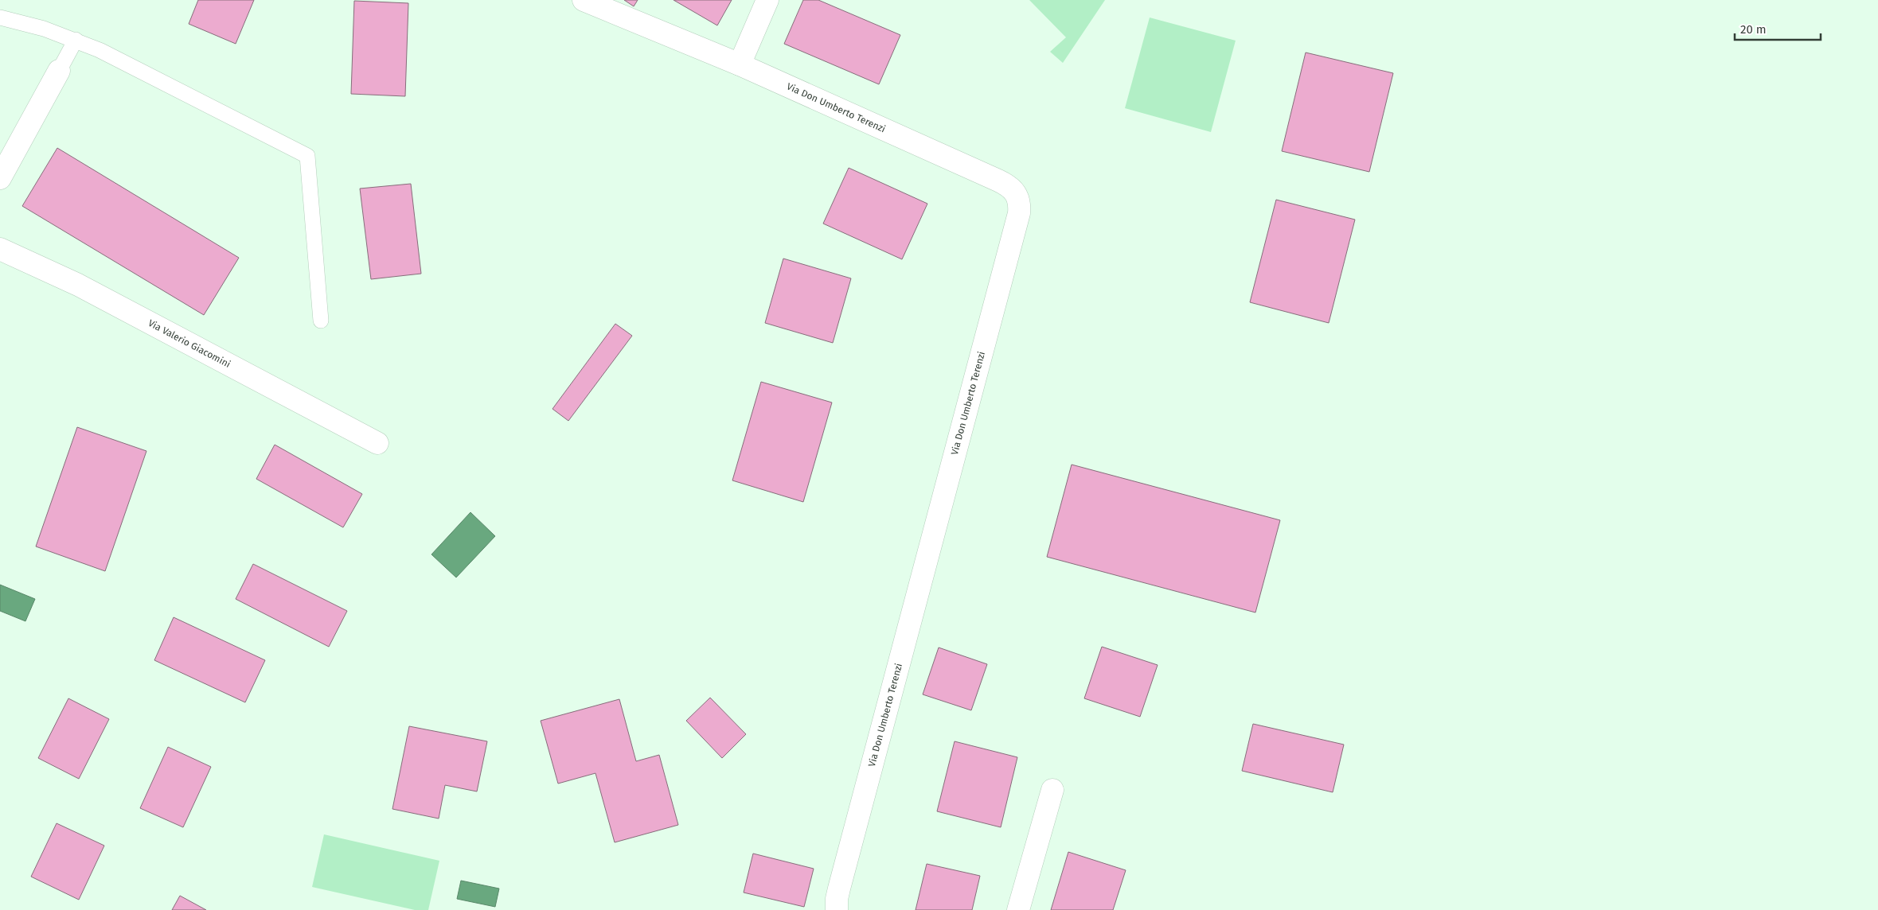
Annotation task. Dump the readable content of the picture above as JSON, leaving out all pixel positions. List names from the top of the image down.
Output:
{
  "streets": {
    "street": ["Via Don Umberto Terenzi", "Via Valerio Giacomini"]
  },
  "scale_bar": "20 m"
}
